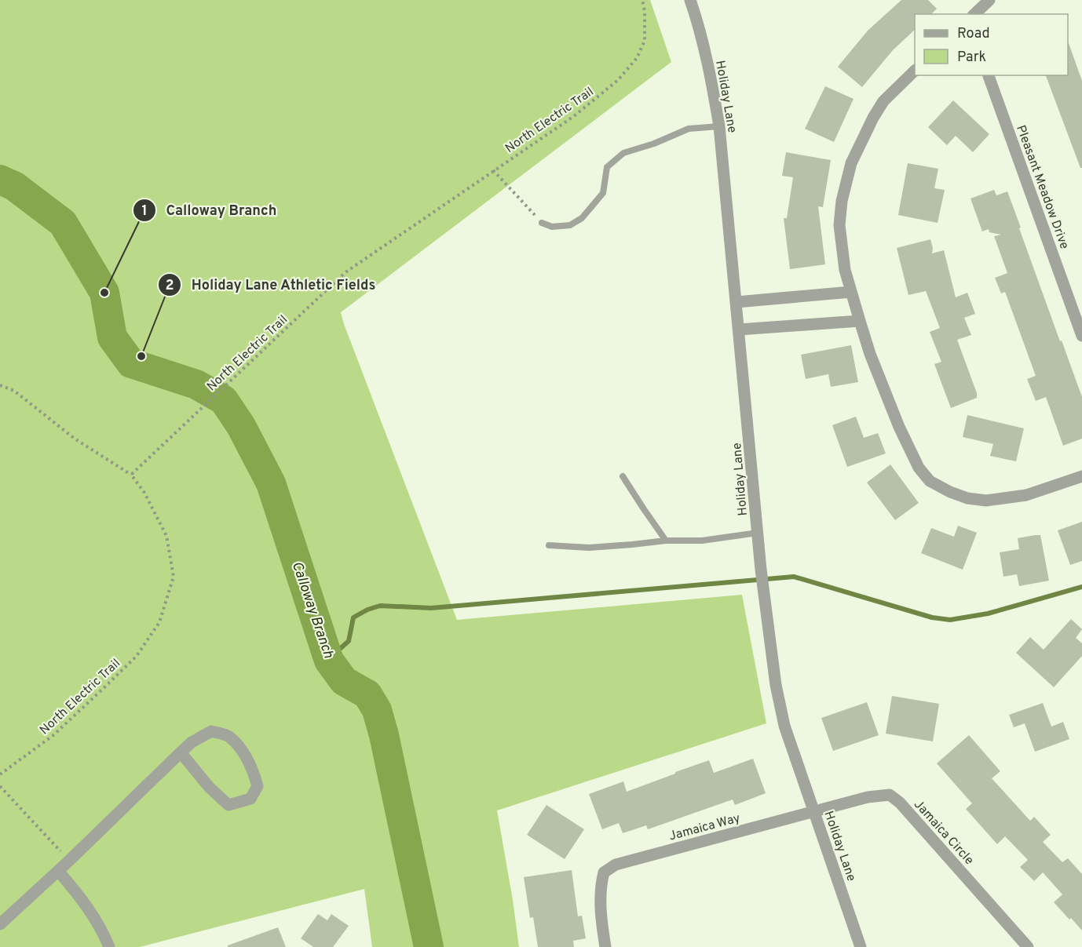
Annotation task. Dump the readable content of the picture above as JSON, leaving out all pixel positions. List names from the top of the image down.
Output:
{
  "streets": {
    "street": [
      "Holiday Lane",
      "Pleasant Meadow Drive",
      "Jamaica Way",
      "Jamaica Circle"
    ],
    "path": ["North Electric Trail"]
  },
  "crossings": [
    ["Holiday Lane", "Jamaica Way"],
    ["Holiday Lane", "Jamaica Circle"],
    ["Jamaica Way", "Jamaica Circle"]
  ],
  "water": ["Calloway Branch"],
  "places": ["Calloway Branch", "Holiday Lane Athletic Fields"],
  "legend": ["Road", "Park"]
}
